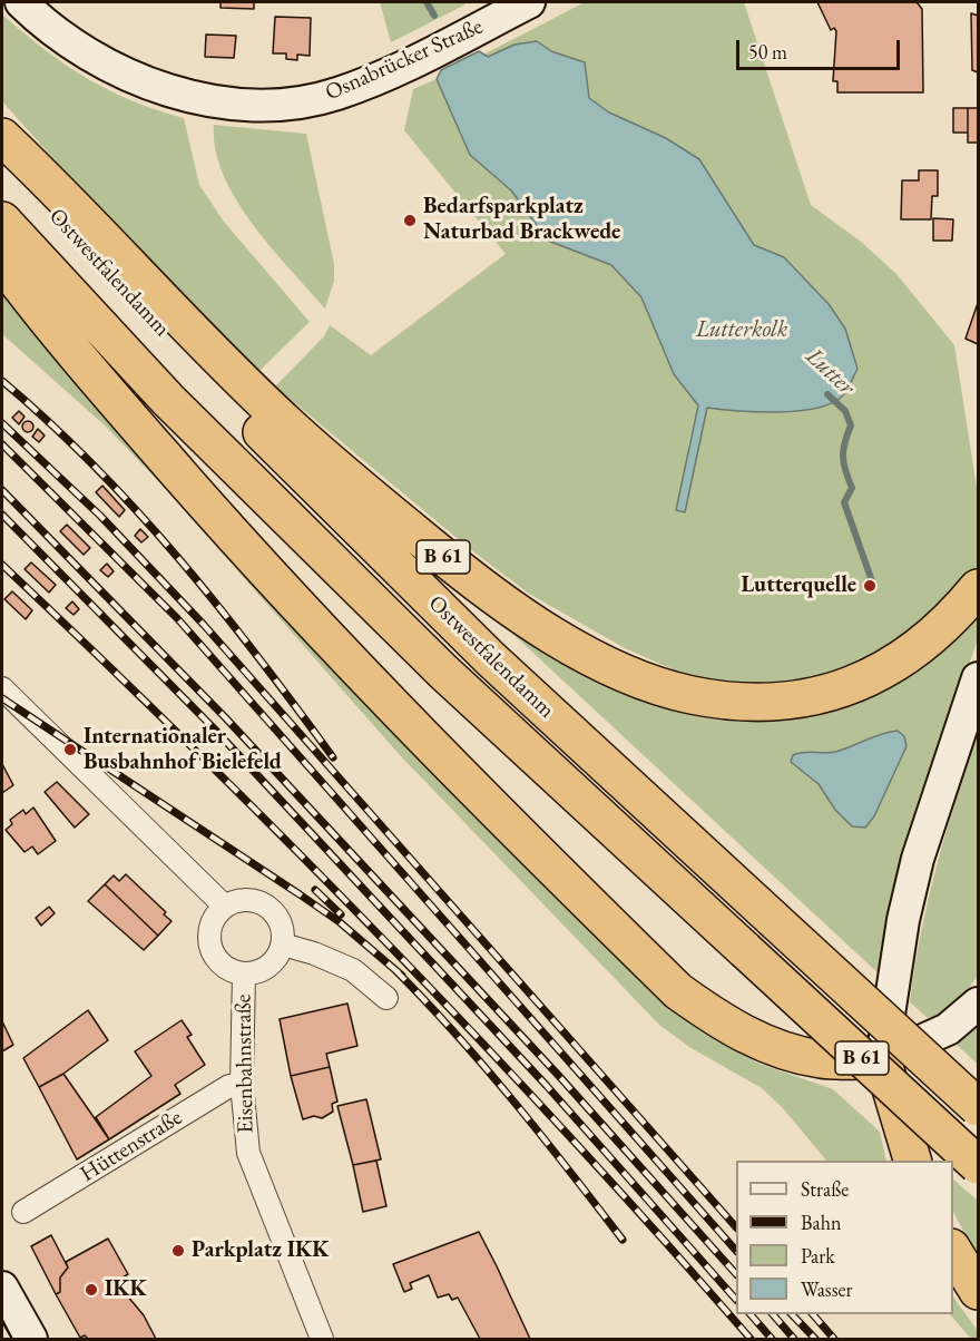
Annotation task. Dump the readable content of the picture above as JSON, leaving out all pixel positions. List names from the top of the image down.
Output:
{
  "streets": {
    "highway": ["Ostwestfalendamm", "B 61"],
    "main road": ["Osnabrücker Straße"],
    "street": ["Eisenbahnstraße", "Hüttenstraße"]
  },
  "crossings": [
    ["Eisenbahnstraße", "Hüttenstraße"]
  ],
  "water": ["Lutterkolk", "Lutter"],
  "places": [
    "Bedarfsparkplatz Naturbad Brackwede",
    "Lutterquelle",
    "Internationaler Busbahnhof Bielefeld",
    "Parkplatz IKK",
    "IKK"
  ],
  "legend": [
    "Straße",
    "Bahn",
    "Park",
    "Wasser"
  ],
  "scale_bar": "50 m"
}
